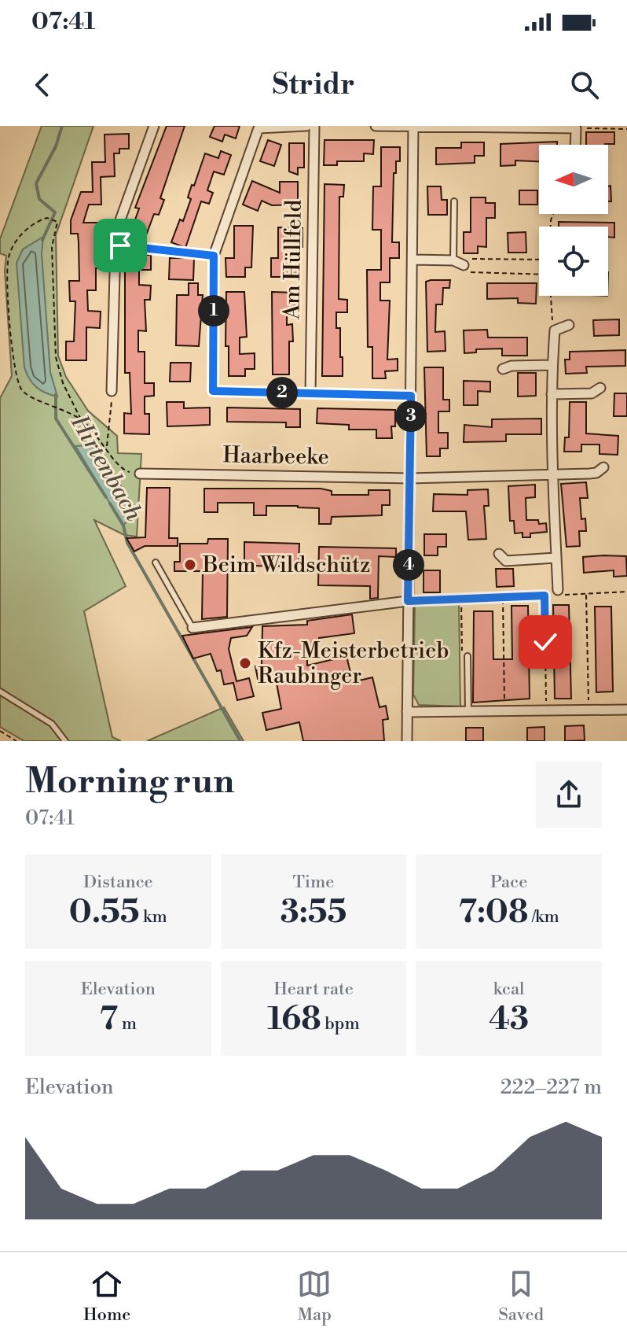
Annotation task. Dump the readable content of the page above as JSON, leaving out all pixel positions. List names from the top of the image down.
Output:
{
  "streets": {
    "street": ["Am Hüllfeld", "Haarbeeke"]
  },
  "water": ["Hirtenbach"],
  "places": ["Beim Wildschütz", "Kfz-Meisterbetrieb Raubinger"],
  "north": "left",
  "page": {
    "status": "07:41",
    "header": "Stridr",
    "pins": [
      "1",
      "2",
      "3",
      "4"
    ],
    "heading": ["Morning run", "07:41"],
    "stats": [
      ["Distance", "0.55 km"],
      ["Time", "3:55"],
      ["Pace", "7:08 /km"],
      ["Elevation", "7 m"],
      ["Heart rate", "168 bpm"],
      ["kcal", "43"]
    ],
    "chart": ["Elevation", "222–227 m"],
    "tabs": ["Home", "Map", "Saved"]
  }
}
